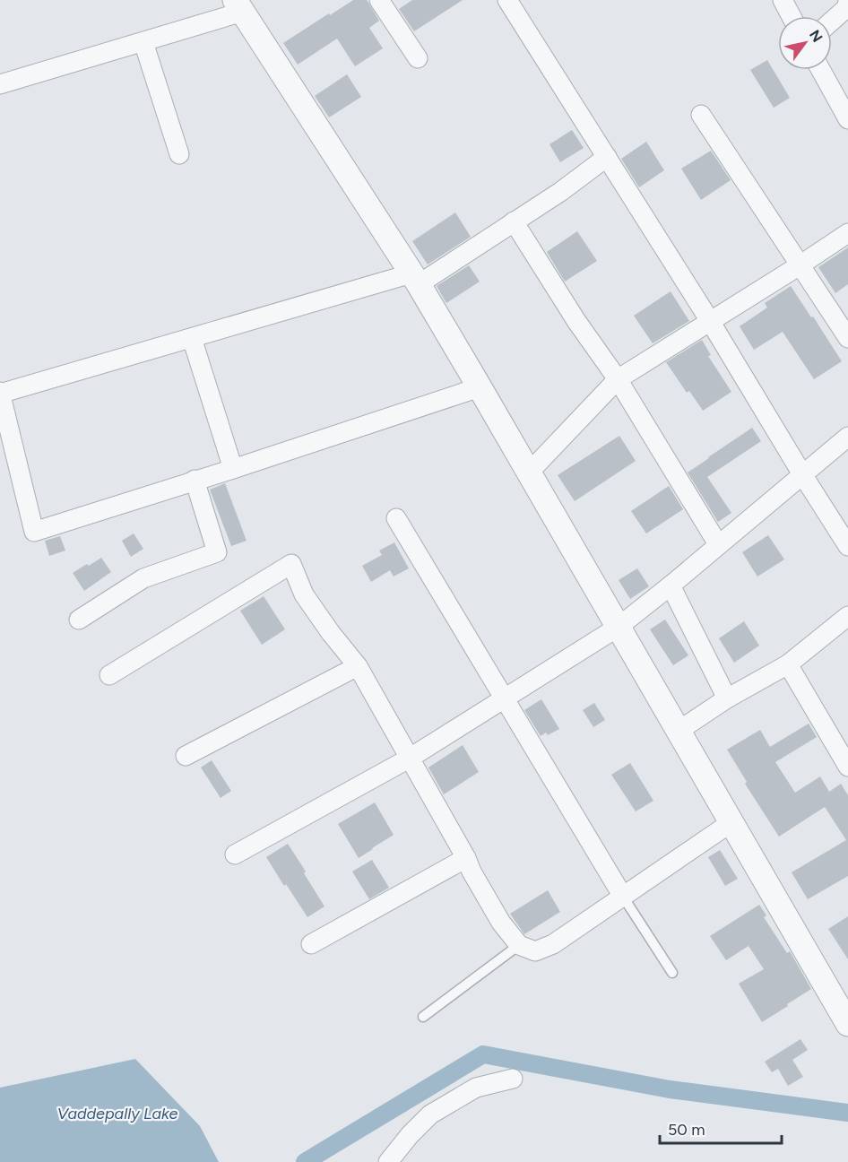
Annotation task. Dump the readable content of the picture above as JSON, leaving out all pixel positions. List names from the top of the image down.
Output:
{
  "water": ["Vaddepally Lake"],
  "scale_bar": "50 m",
  "north": "top right"
}
